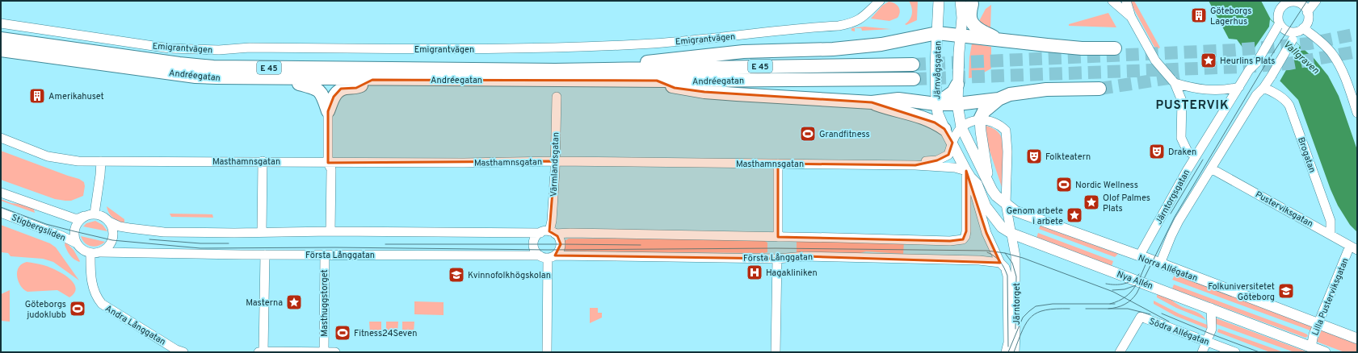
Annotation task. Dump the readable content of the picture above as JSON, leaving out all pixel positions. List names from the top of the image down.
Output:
{
  "streets": {
    "highway": ["E 45", "Andréegatan"],
    "main road": ["Järnvågsgatan", "Norra Allégatan", "Nya Allén"],
    "street": [
      "Emigrantvägen",
      "Brogatan",
      "Masthamnsgatan",
      "Värmlandsgatan",
      "Järntorgsgatan",
      "Pusterviksgatan",
      "Stigbergsliden",
      "Första Långgatan",
      "Lilla Pusterviksgatan",
      "Masthuggstorget",
      "Järntorget",
      "Andra Långgatan",
      "Södra Allégatan"
    ]
  },
  "crossings": [
    ["Järnvågsgatan", "Masthamnsgatan"],
    ["Järnvågsgatan", "Första Långgatan"],
    ["Järnvågsgatan", "Nya Allén"],
    ["Järnvågsgatan", "Järntorget"],
    ["Brogatan", "Järntorgsgatan"],
    ["Brogatan", "Pusterviksgatan"],
    ["Masthamnsgatan", "Värmlandsgatan"],
    ["Masthamnsgatan", "Nya Allén"],
    ["Värmlandsgatan", "Första Långgatan"],
    ["Järntorgsgatan", "Pusterviksgatan"],
    ["Järntorgsgatan", "Norra Allégatan"],
    ["Pusterviksgatan", "Lilla Pusterviksgatan"],
    ["Stigbergsliden", "Första Långgatan"],
    ["Stigbergsliden", "Andra Långgatan"],
    ["Första Långgatan", "Masthuggstorget"],
    ["Första Långgatan", "Järntorget"],
    ["Första Långgatan", "Andra Långgatan"],
    ["Norra Allégatan", "Lilla Pusterviksgatan"],
    ["Nya Allén", "Lilla Pusterviksgatan"],
    ["Nya Allén", "Järntorget"]
  ],
  "districts": ["PUSTERVIK"],
  "water": ["Vallgraven"],
  "places": {
    "building": ["Göteborgs Lagerhus", "Amerikahuset"],
    "place": [
      "Heurlins Plats",
      "Olof Palmes Plats",
      "Genom arbete i arbete",
      "Masterna"
    ],
    "sports": [
      "Grandfitness",
      "Nordic Wellness",
      "Göteborgs judoklubb",
      "Fitness24Seven"
    ],
    "theatre": ["Draken", "Folkteatern"],
    "hospital": ["Hagakliniken"],
    "school or university": ["Kvinnofolkhögskolan", "Folkuniversitetet Göteborg"]
  }
}
